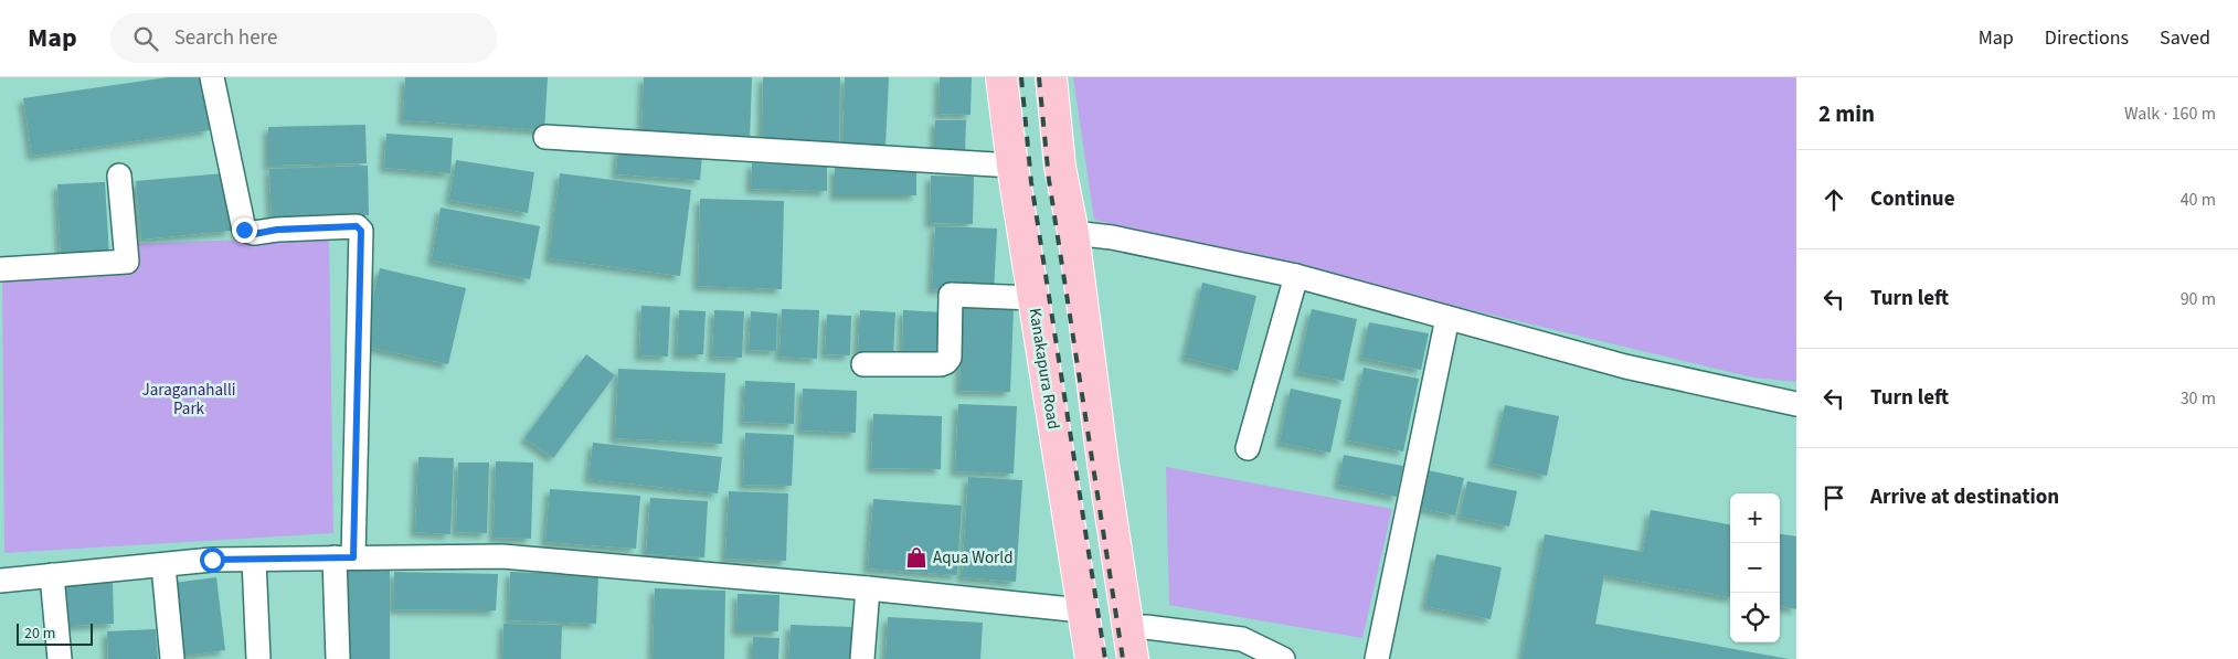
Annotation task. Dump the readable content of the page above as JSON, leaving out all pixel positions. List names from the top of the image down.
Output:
{
  "streets": {
    "highway": ["Kanakapura Road"]
  },
  "parks": ["Jaraganahalli Park"],
  "places": {
    "shop": ["Aqua World"]
  },
  "scale_bar": "20 m",
  "page": {
    "header": "Map",
    "search": "Search here",
    "nav": ["Map", "Directions", "Saved"],
    "heading": ["2 min", "Walk · 160 m"],
    "list": [
      ["Continue", "40 m"],
      ["Turn left", "90 m"],
      ["Turn left", "30 m"],
      "Arrive at destination"
    ],
    "map_buttons": ["+", "−"],
    "scale": "20 m"
  }
}
